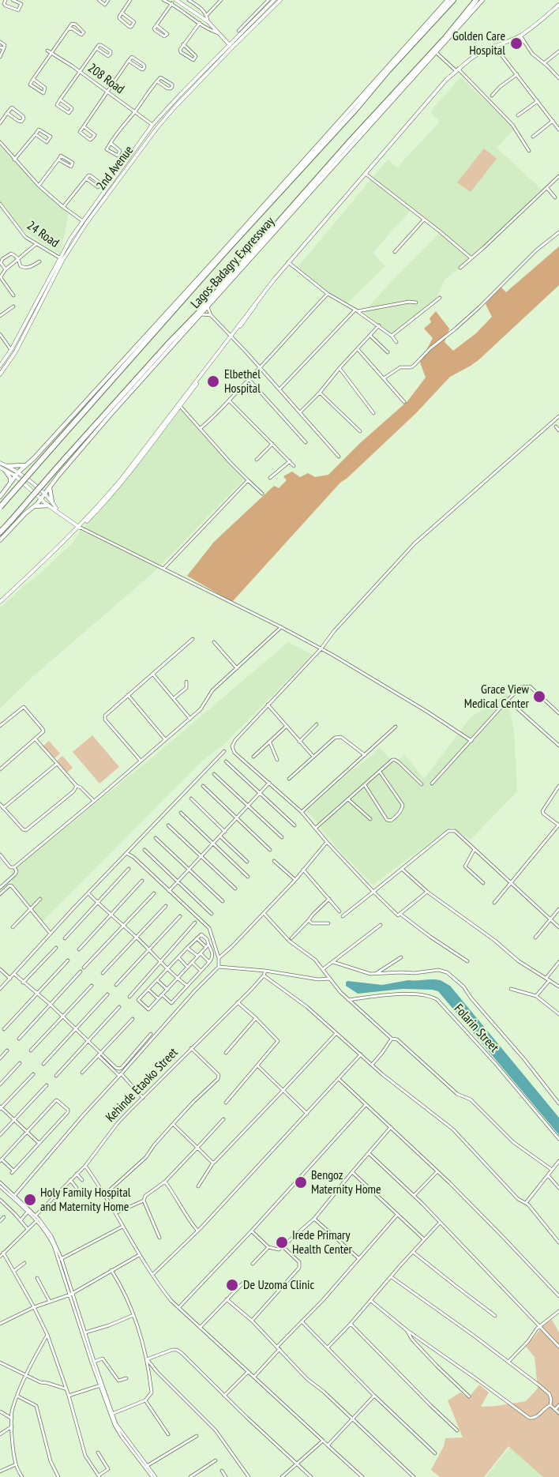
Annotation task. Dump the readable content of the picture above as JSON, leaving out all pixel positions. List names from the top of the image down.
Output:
{
  "streets": {
    "highway": ["Lagos-Badagry Expressway"],
    "street": [
      "208 Road",
      "2nd Avenue",
      "24 Road",
      "Folarin Street",
      "Kehinde Etaoko Street"
    ]
  },
  "crossings": [
    ["208 Road", "2nd Avenue"],
    ["2nd Avenue", "24 Road"]
  ],
  "places": [
    "Golden Care Hospital",
    "Elbethel Hospital",
    "Grace View Medical Center",
    "Bengoz Maternity Home",
    "Holy Family Hospital and Maternity Home",
    "Irede Primary Health Center",
    "De Uzoma Clinic"
  ]
}
